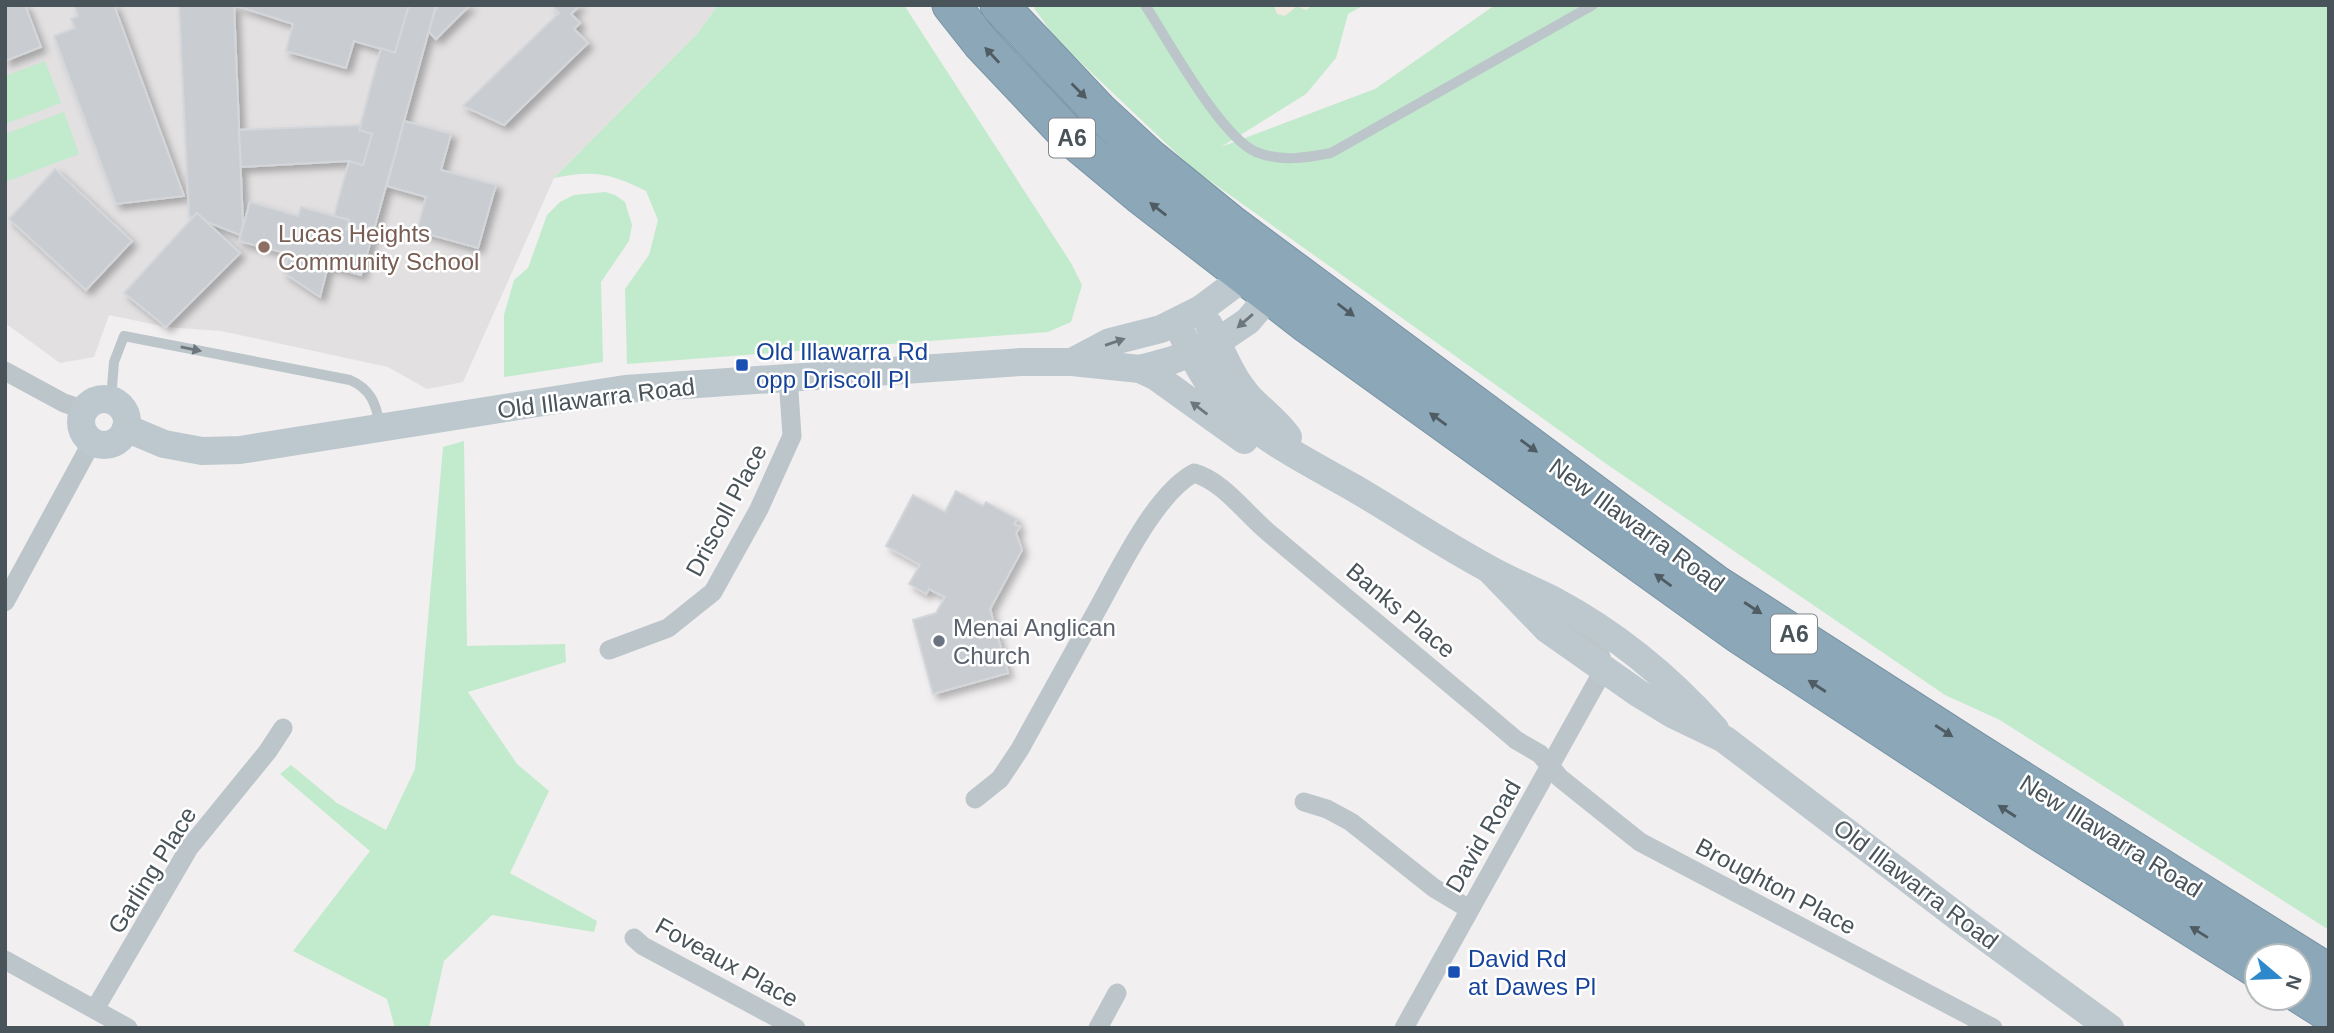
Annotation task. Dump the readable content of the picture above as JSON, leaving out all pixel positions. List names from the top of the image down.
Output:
{
  "streets": {
    "highway": ["A6", "New Illawarra Road"],
    "street": [
      "Old Illawarra Road",
      "Driscoll Place",
      "Banks Place",
      "David Road",
      "Garling Place",
      "Broughton Place",
      "Foveaux Place"
    ]
  },
  "crossings": [
    ["Old Illawarra Road", "Driscoll Place"],
    ["Old Illawarra Road", "New Illawarra Road"],
    ["Old Illawarra Road", "David Road"],
    ["Banks Place", "David Road"],
    ["Banks Place", "Broughton Place"],
    ["David Road", "Broughton Place"]
  ],
  "places": {
    "other": ["Lucas Heights Community School", "Menai Anglican Church"],
    "transit": ["Old Illawarra Rd opp Driscoll Pl", "David Rd at Dawes Pl"]
  },
  "north": "right"
}
